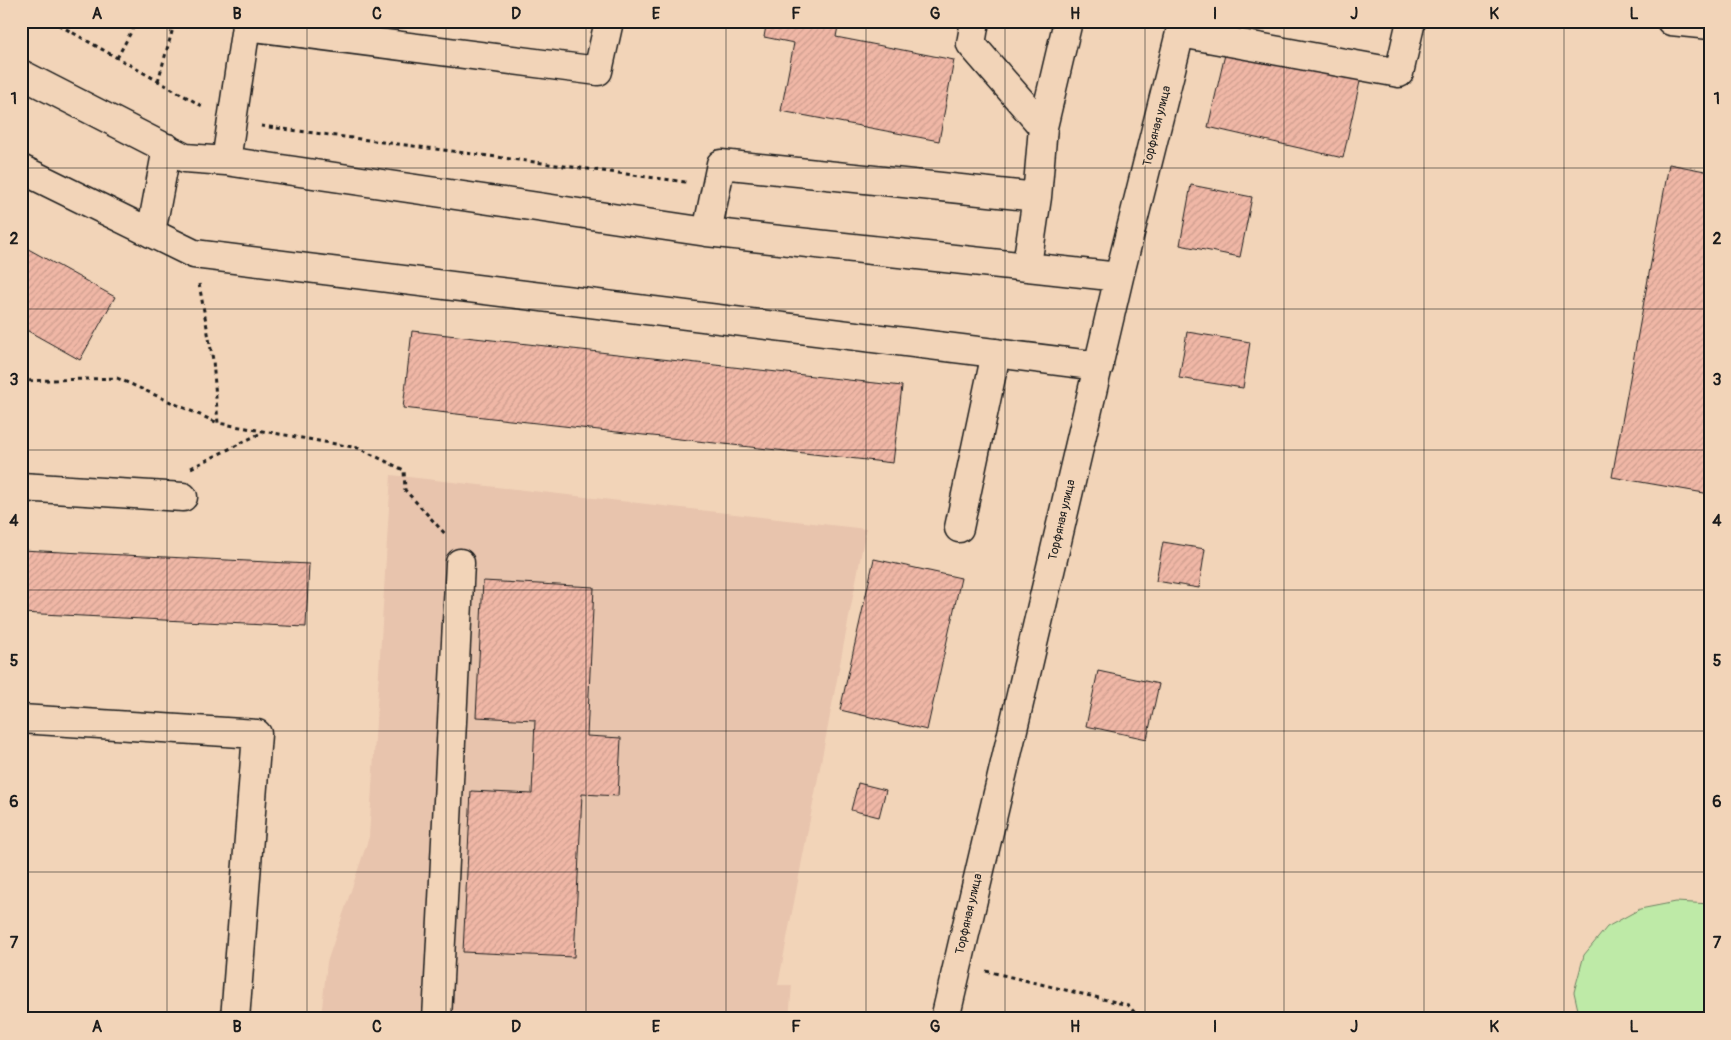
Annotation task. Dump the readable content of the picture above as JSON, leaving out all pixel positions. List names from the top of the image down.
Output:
{
  "streets": {
    "street": ["Торфяная улица"]
  },
  "grid": {
    "columns": [
      "A",
      "B",
      "C",
      "D",
      "E",
      "F",
      "G",
      "H",
      "I",
      "J",
      "K",
      "L"
    ],
    "rows": [
      "1",
      "2",
      "3",
      "4",
      "5",
      "6",
      "7"
    ]
  }
}
